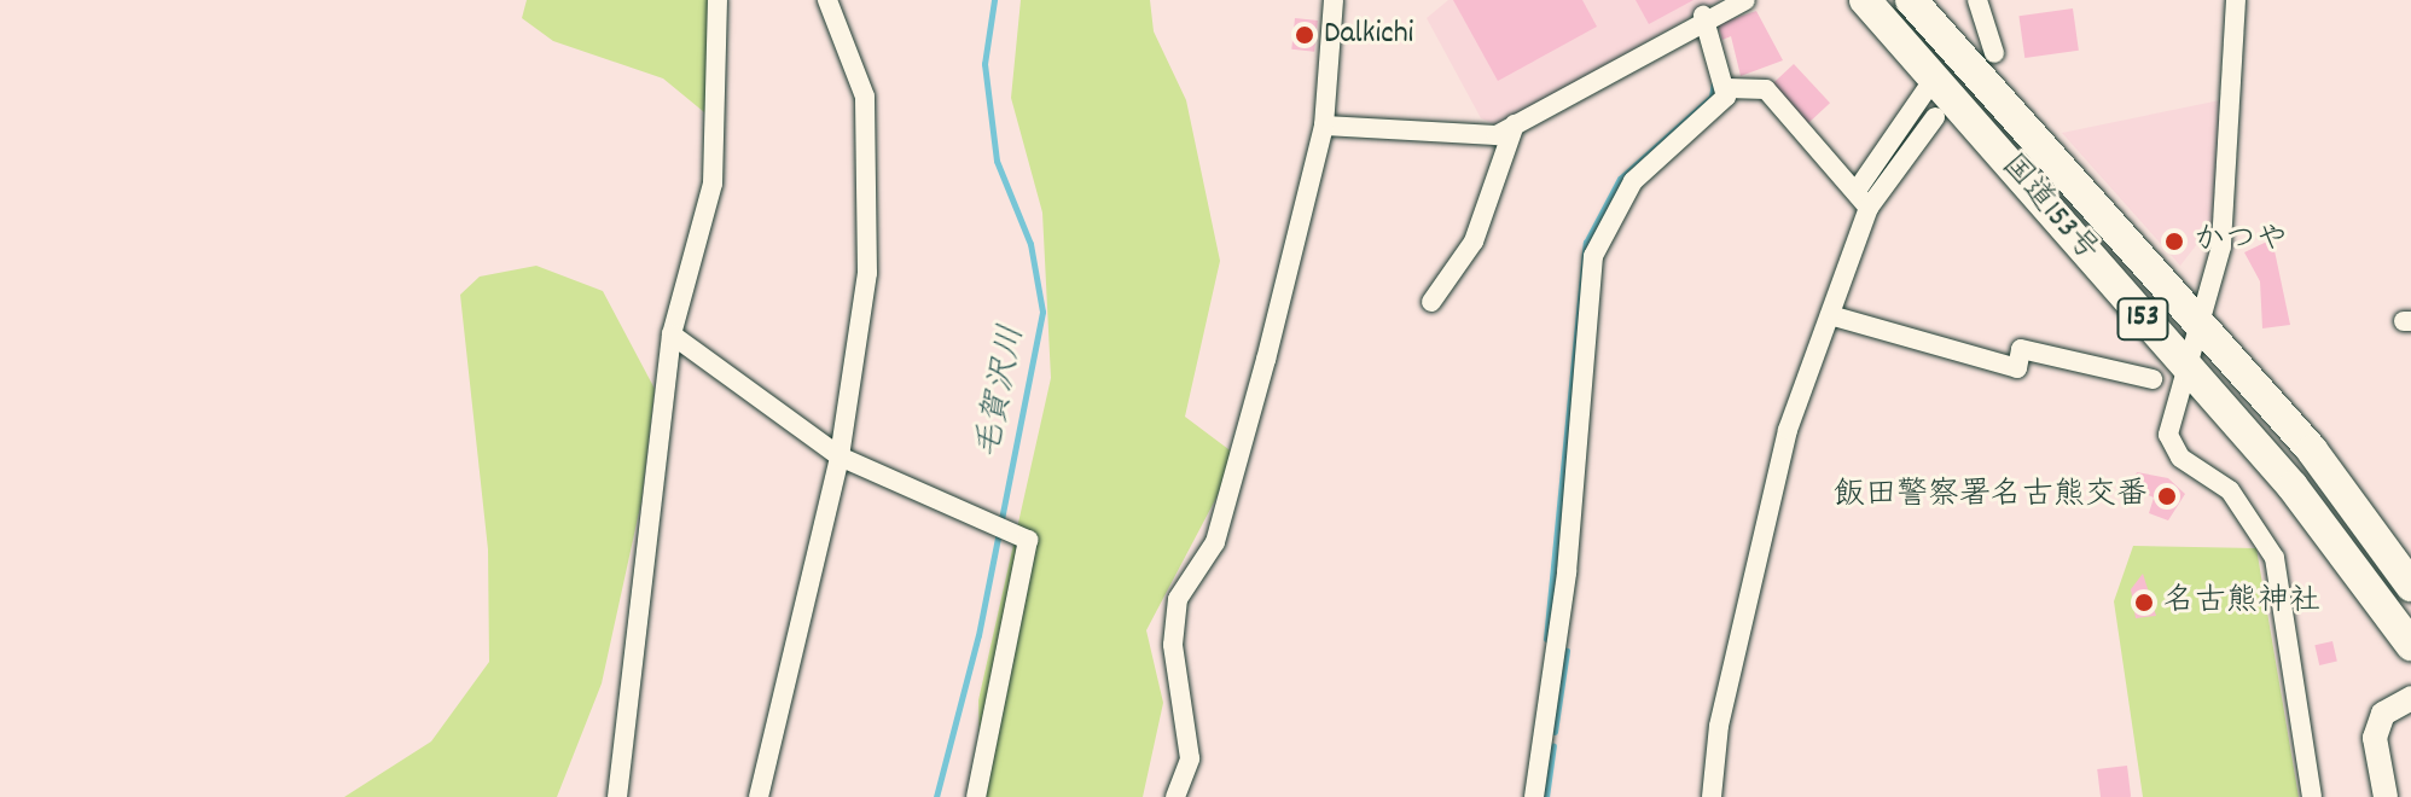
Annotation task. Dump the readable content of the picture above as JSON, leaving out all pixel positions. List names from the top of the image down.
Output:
{
  "streets": {
    "highway": ["国道153号", "153"]
  },
  "water": ["毛賀沢川"],
  "places": [
    "Dalkichi",
    "かつや",
    "飯田警察署名古熊交番",
    "名古熊神社"
  ]
}
